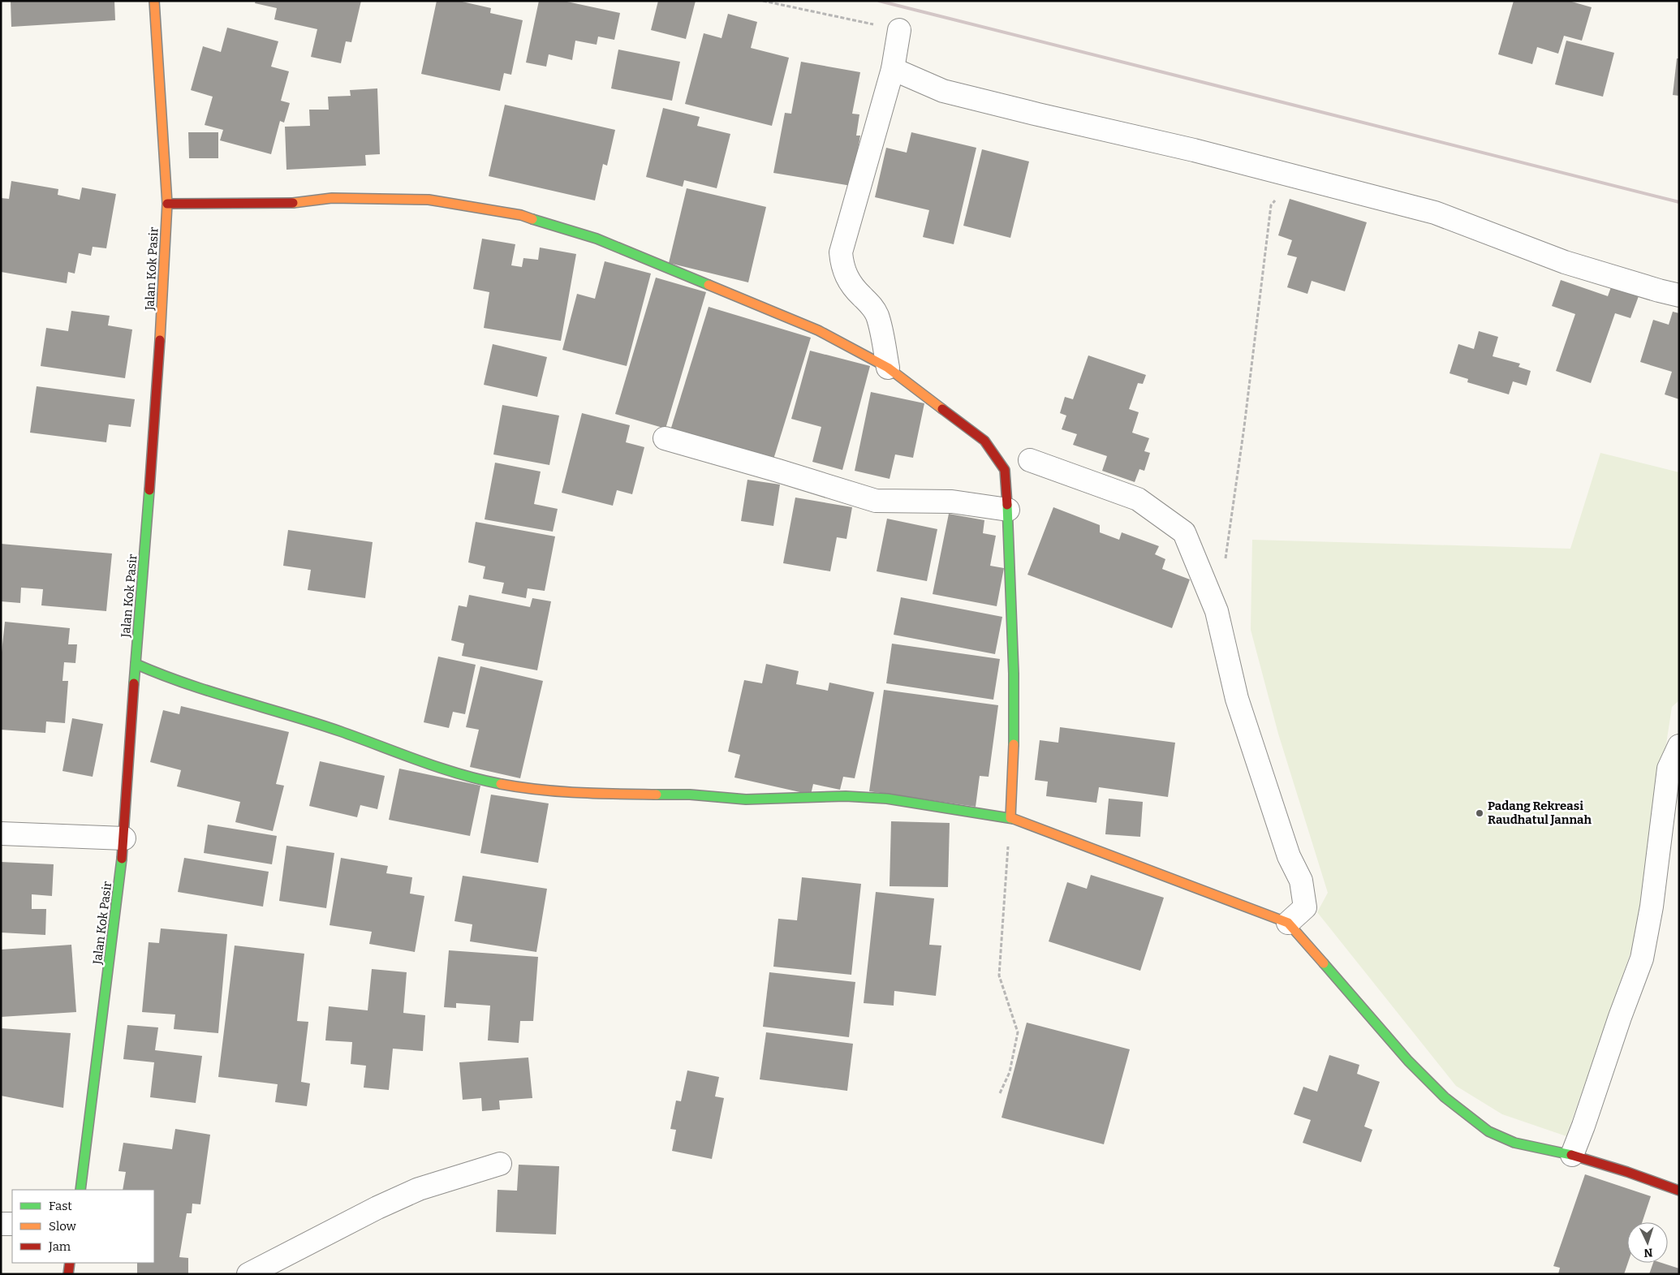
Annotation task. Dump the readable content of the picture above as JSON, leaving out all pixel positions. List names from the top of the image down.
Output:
{
  "streets": {
    "street": ["Jalan Kok Pasir"]
  },
  "places": ["Padang Rekreasi Raudhatul Jannah"],
  "legend": ["Fast", "Slow", "Jam"],
  "north": "bottom"
}
